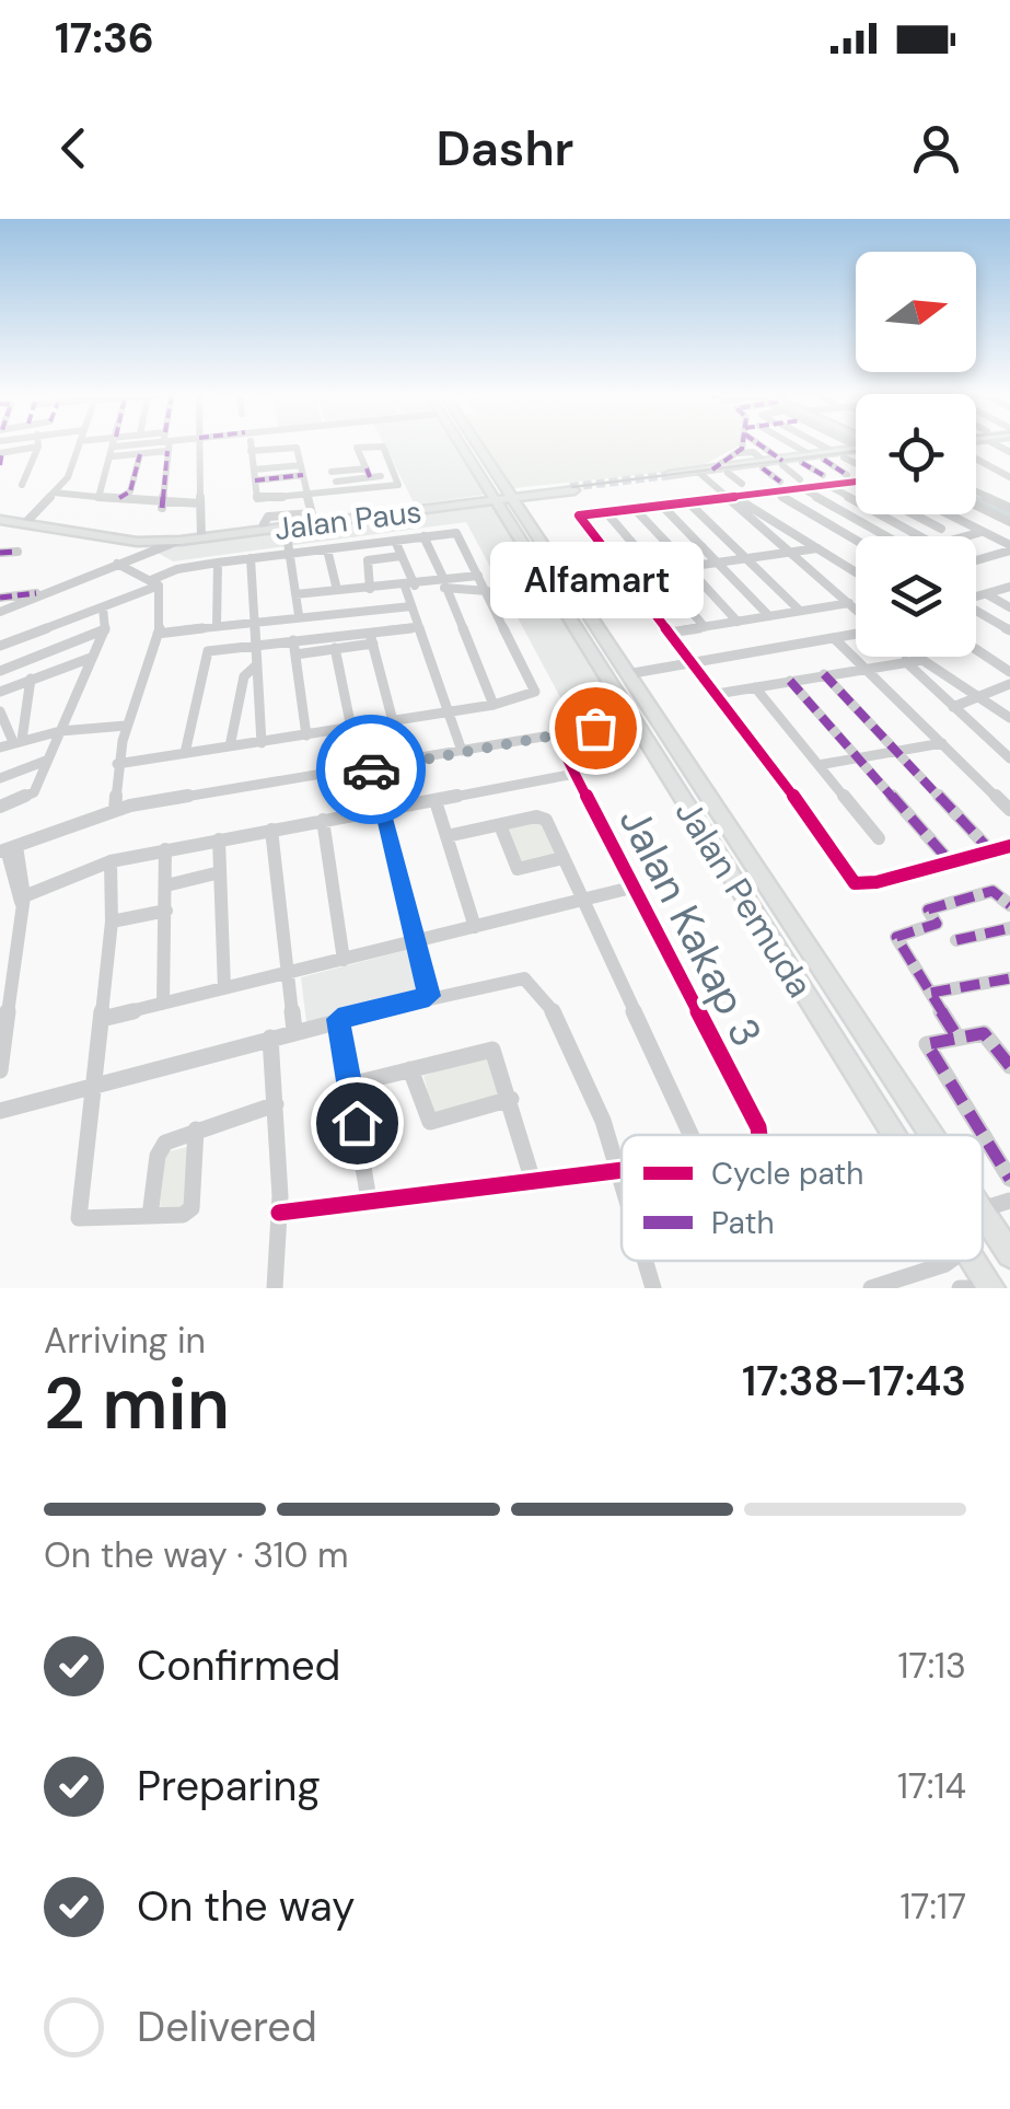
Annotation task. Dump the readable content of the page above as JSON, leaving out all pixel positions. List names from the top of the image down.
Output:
{
  "streets": {
    "main road": ["Jalan Paus", "Jalan Pemuda"],
    "street": ["Jalan Kakap 3"]
  },
  "crossings": [
    ["Jalan Paus", "Jalan Pemuda"]
  ],
  "places": ["Alfamart"],
  "legend": ["Cycle path", "Path"],
  "north": "right",
  "page": {
    "status": "17:36",
    "header": "Dashr",
    "bubble": "Alfamart",
    "heading": ["2 min", "Arriving in", "17:38–17:43"],
    "bar": "On the way · 310 m",
    "list": [
      ["Confirmed", "17:13"],
      ["Preparing", "17:14"],
      ["On the way", "17:17"],
      "Delivered"
    ]
  }
}
